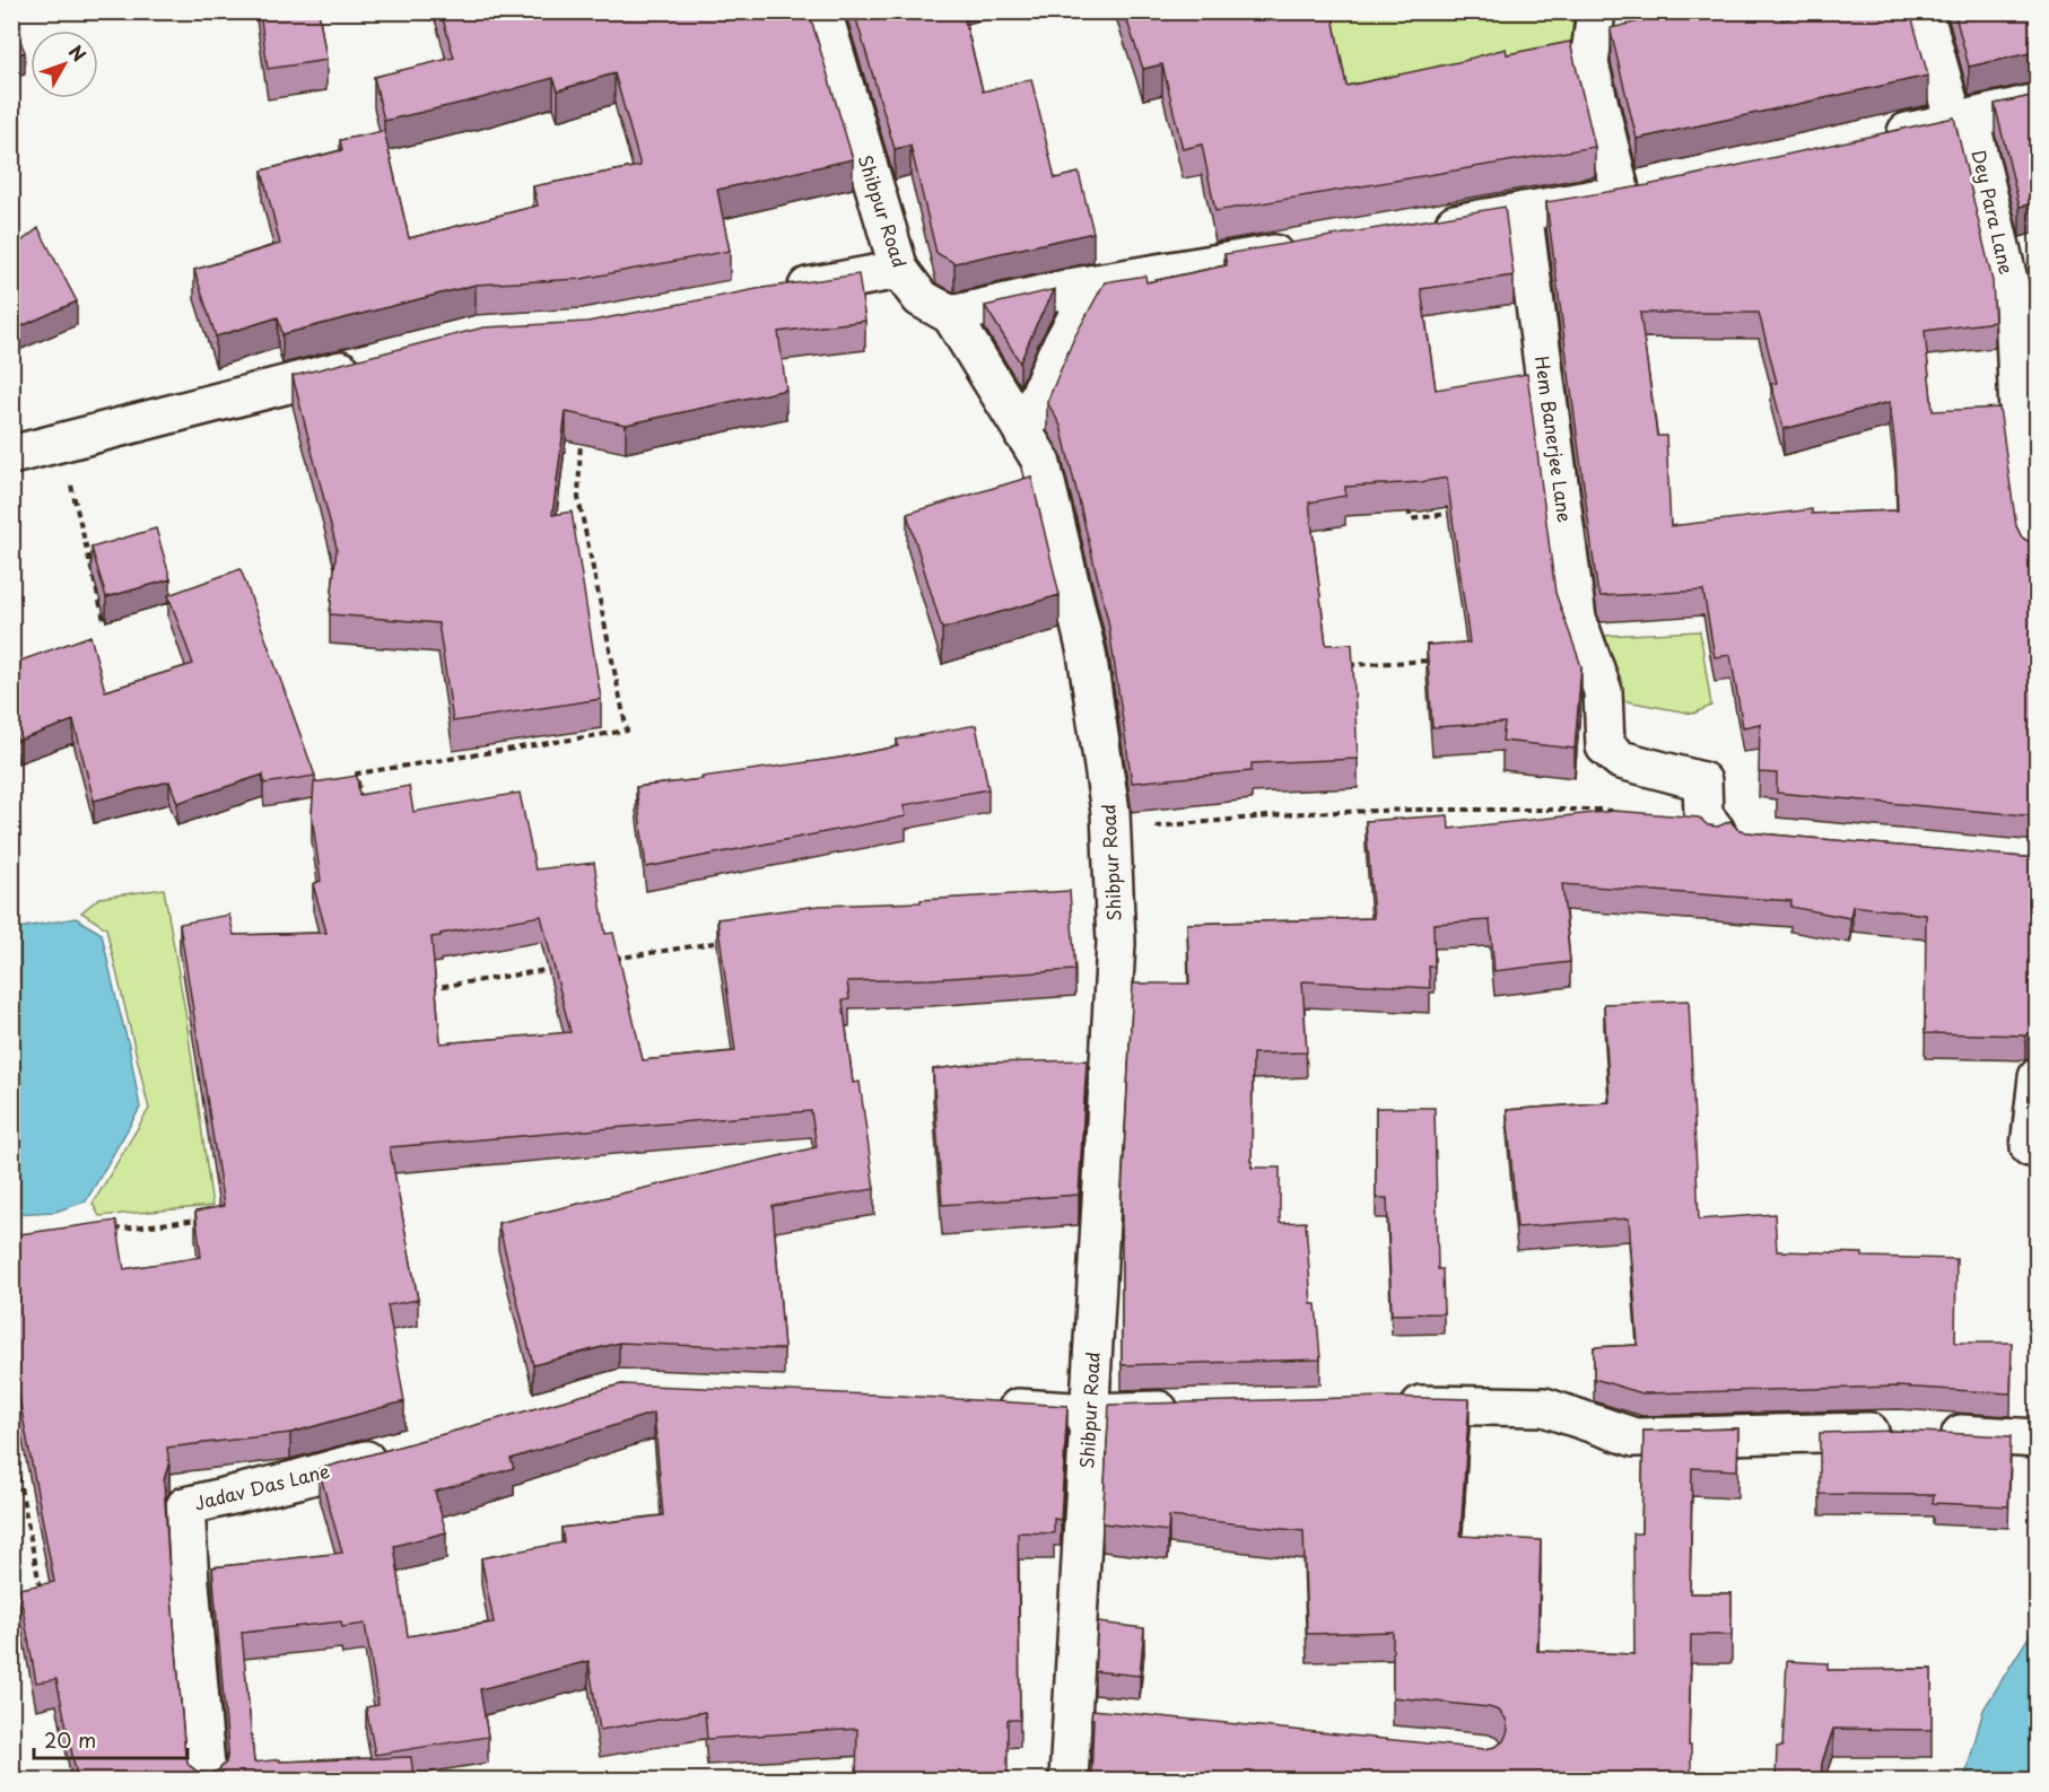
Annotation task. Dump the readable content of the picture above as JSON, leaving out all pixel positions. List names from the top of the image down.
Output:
{
  "streets": {
    "street": [
      "Shibpur Road",
      "Dey Para Lane",
      "Hem Banerjee Lane",
      "Jadav Das Lane"
    ]
  },
  "scale_bar": "20 m",
  "north": "top right"
}
